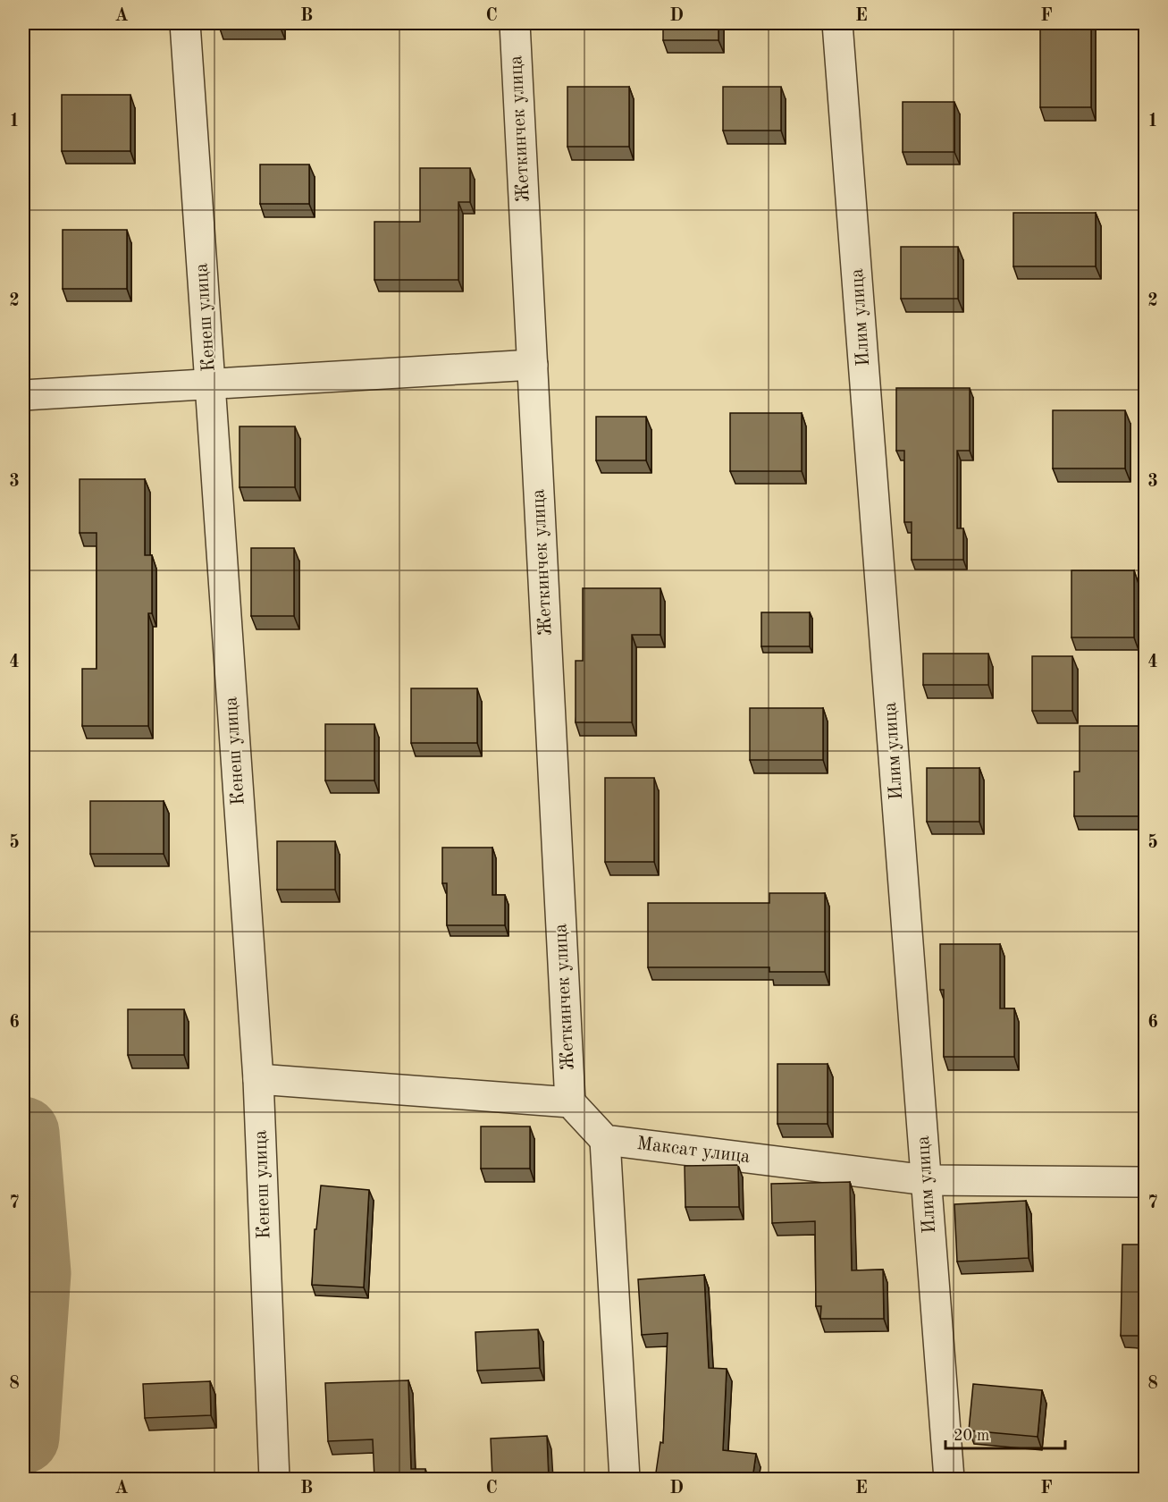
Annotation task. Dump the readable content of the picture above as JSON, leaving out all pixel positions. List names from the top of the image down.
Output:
{
  "streets": {
    "street": [
      "Жеткинчек улица",
      "Кенеш улица",
      "Илим улица",
      "Максат улица"
    ]
  },
  "crossings": [
    ["Илим улица", "Максат улица"]
  ],
  "scale_bar": "20 m",
  "grid": {
    "columns": [
      "A",
      "B",
      "C",
      "D",
      "E",
      "F"
    ],
    "rows": [
      "1",
      "2",
      "3",
      "4",
      "5",
      "6",
      "7",
      "8"
    ]
  }
}
